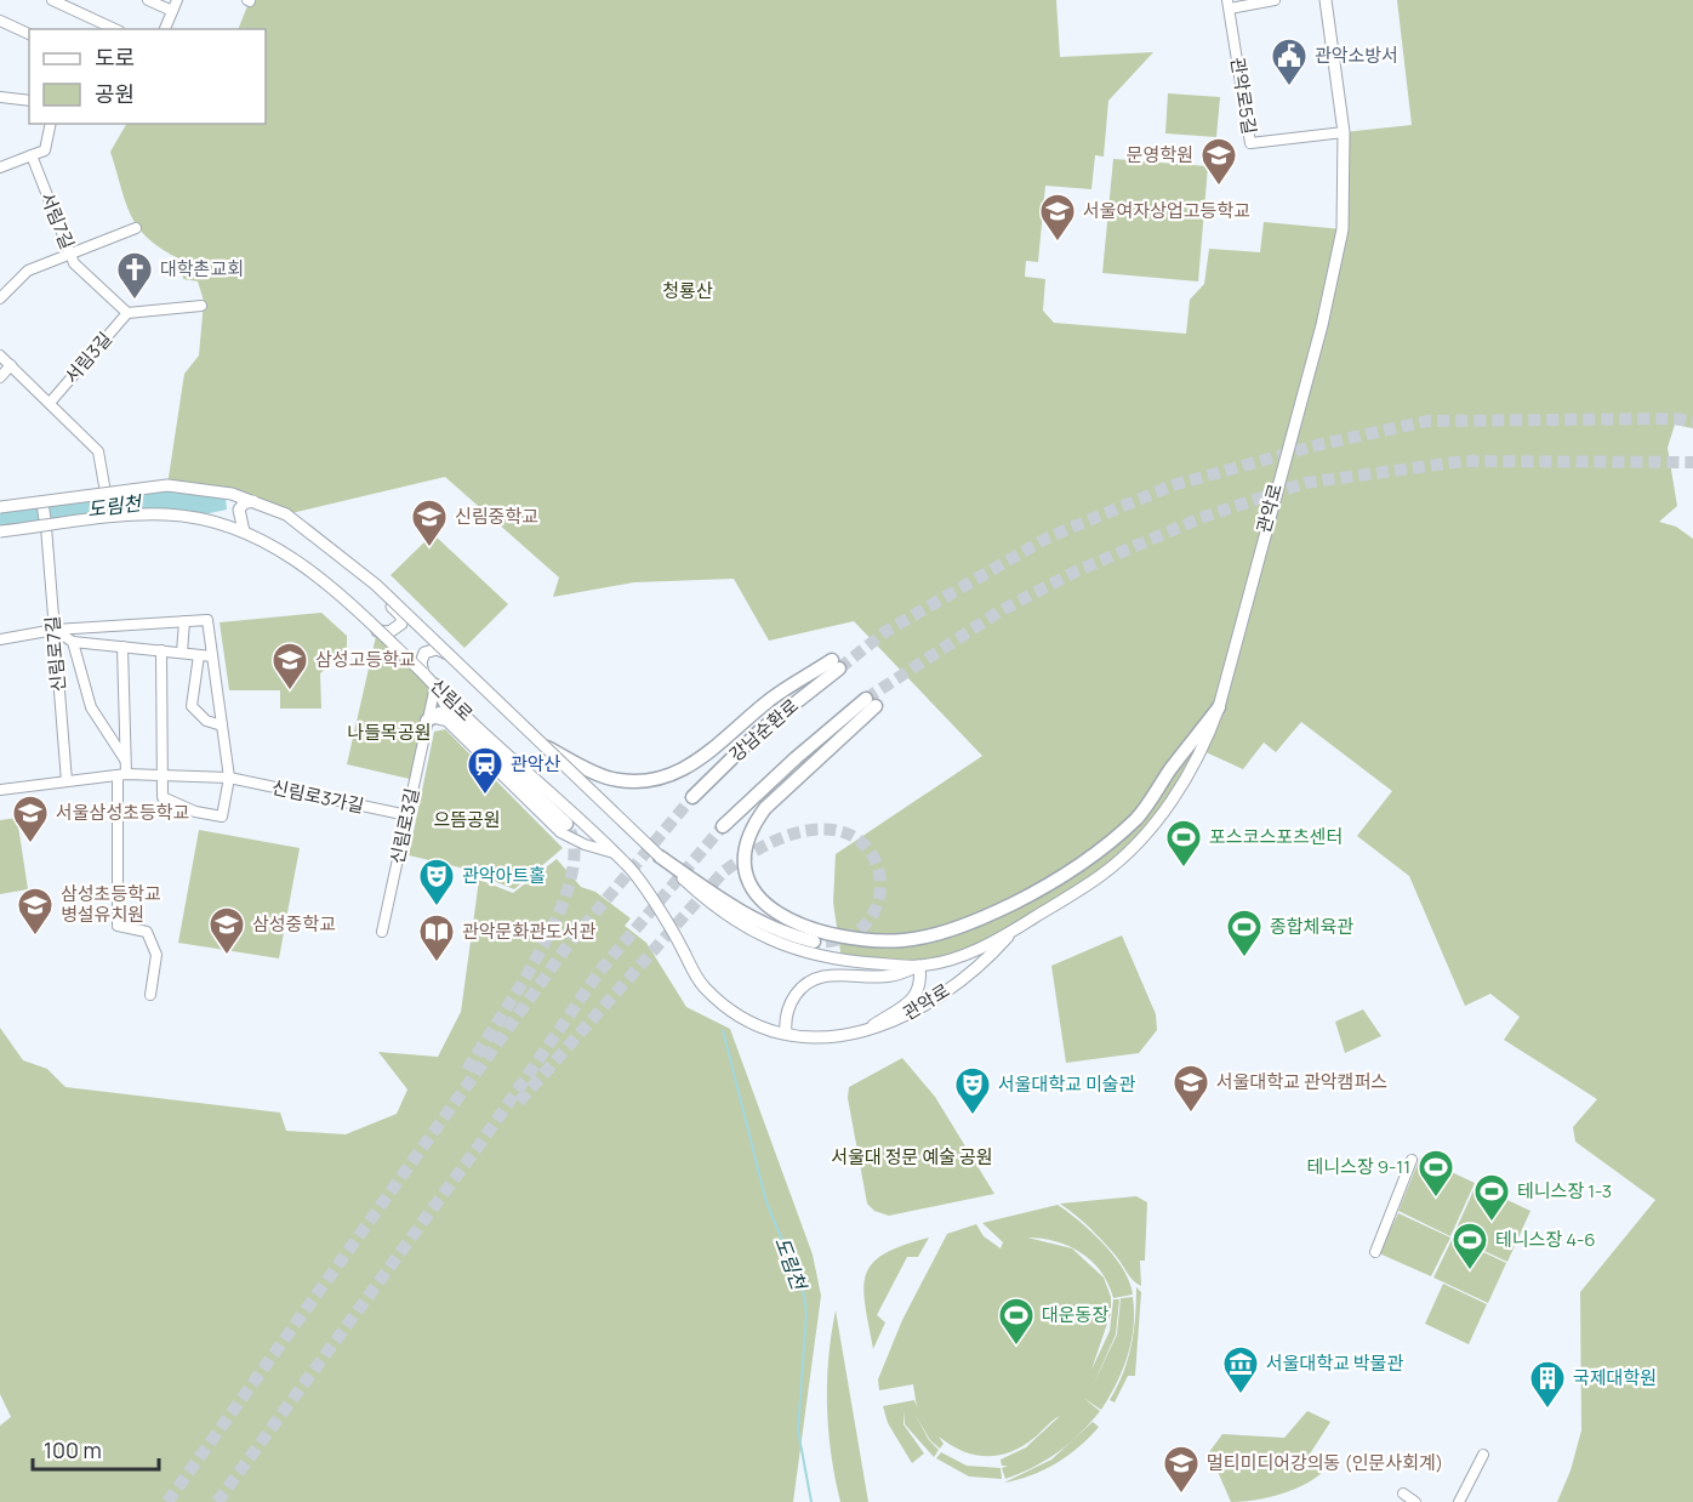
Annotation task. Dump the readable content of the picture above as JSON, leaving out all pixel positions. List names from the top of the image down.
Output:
{
  "streets": {
    "highway": ["강남순환로"],
    "main road": ["관악로", "신림로"],
    "street": [
      "관악로5길",
      "서림7길",
      "서림3길",
      "신림로7길",
      "신림로3가길",
      "신림로3길"
    ]
  },
  "crossings": [
    ["관악로5길", "관악로"],
    ["서림7길", "서림3길"],
    ["관악로", "신림로"],
    ["신림로7길", "신림로"],
    ["신림로7길", "신림로3가길"],
    ["신림로", "강남순환로"],
    ["신림로", "신림로3길"],
    ["신림로3가길", "신림로3길"]
  ],
  "water": ["도림천"],
  "parks": [
    "청룡산",
    "나들목공원",
    "으뜸공원",
    "서울대 정문 예술 공원"
  ],
  "places": {
    "public building": ["관악소방서"],
    "school or university": [
      "문영학원",
      "서울여자상업고등학교",
      "신림중학교",
      "삼성고등학교",
      "서울삼성초등학교",
      "삼성초등학교 병설유치원",
      "삼성중학교",
      "서울대학교 관악캠퍼스",
      "멀티미디어강의동 (인문사회계)"
    ],
    "church": ["대학촌교회"],
    "station": ["관악산"],
    "sports": [
      "포스코스포츠센터",
      "종합체육관",
      "테니스장 9-11",
      "테니스장 1-3",
      "테니스장 4-6",
      "대운동장"
    ],
    "theatre": ["관악아트홀", "서울대학교 미술관"],
    "library": ["관악문화관도서관"],
    "museum": ["서울대학교 박물관"],
    "building": ["국제대학원"]
  },
  "legend": ["도로", "공원"],
  "scale_bar": "100 m"
}
